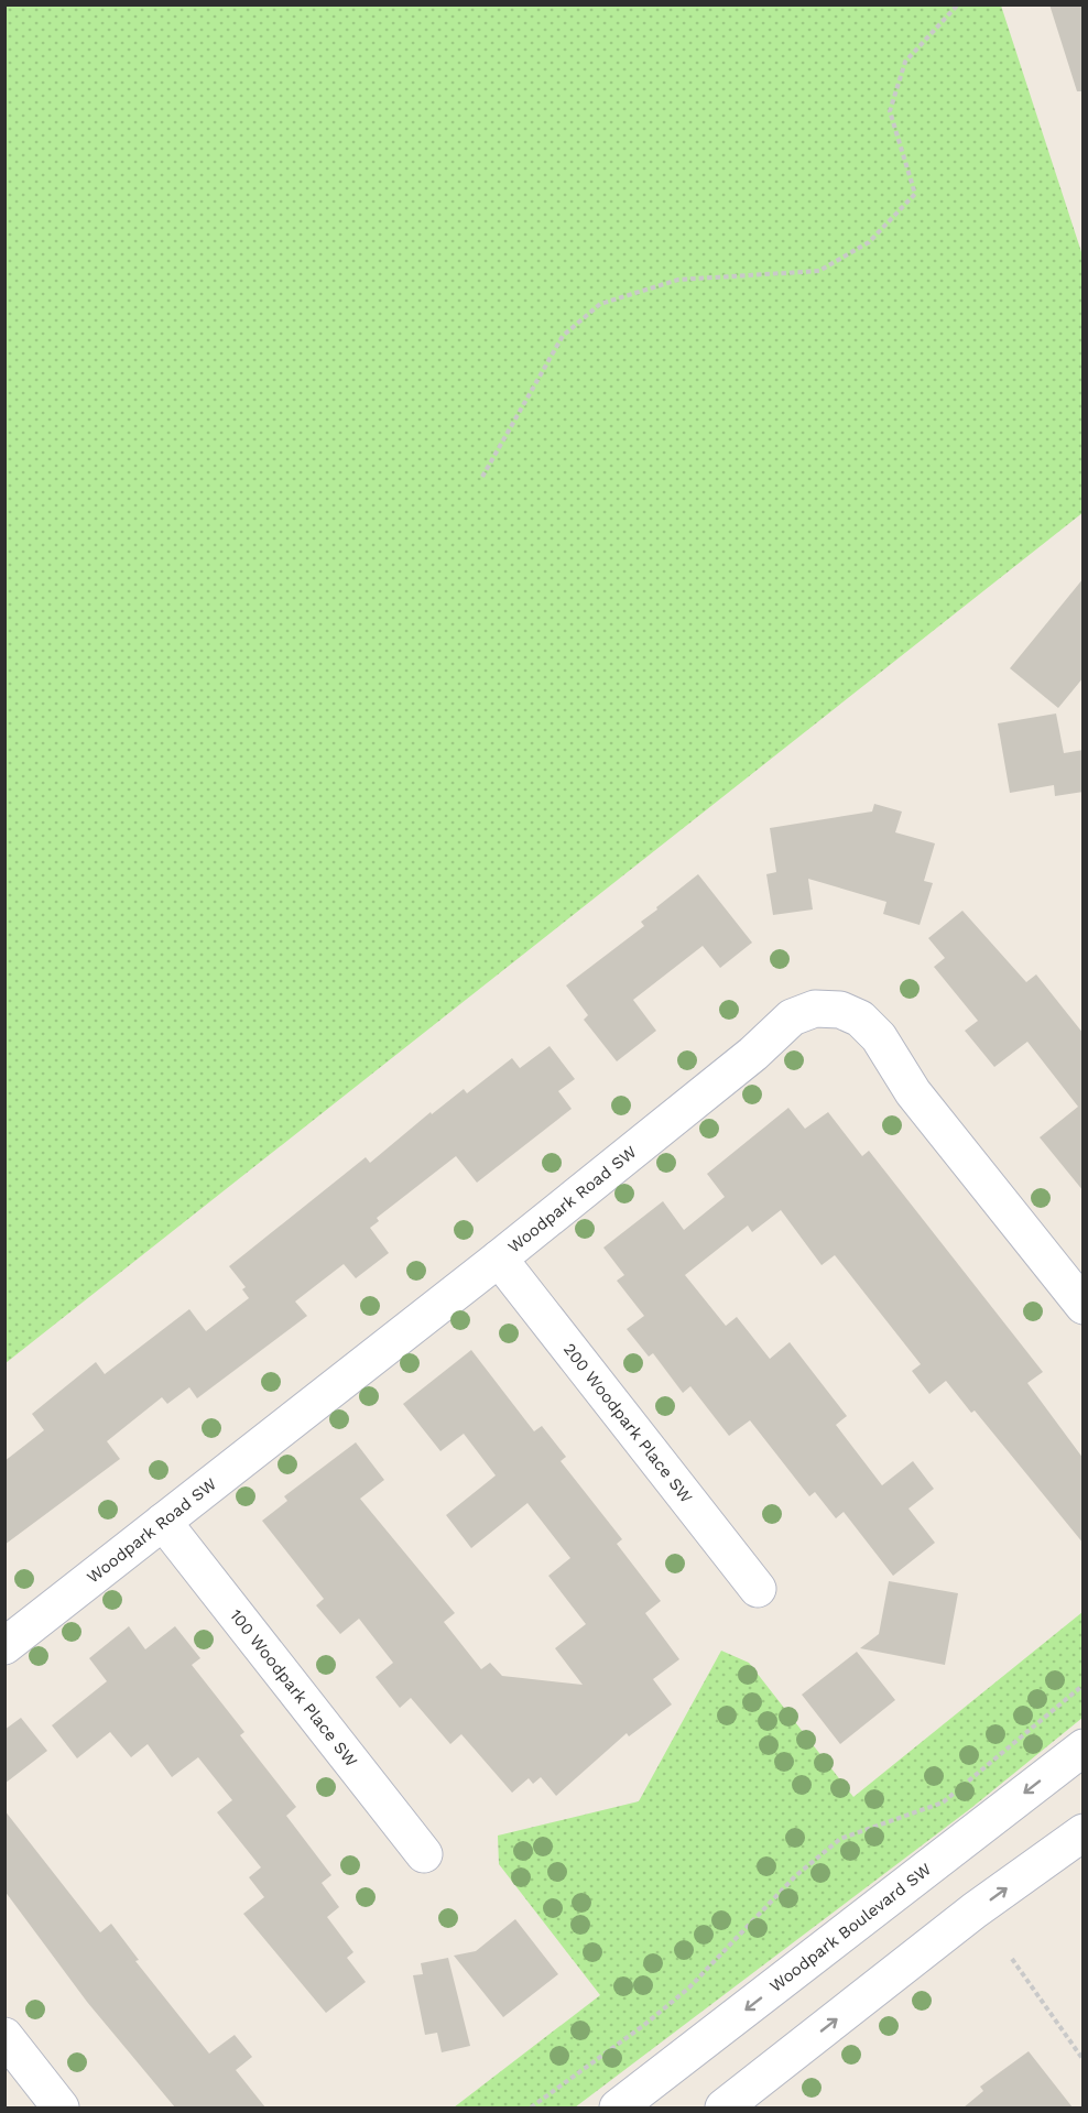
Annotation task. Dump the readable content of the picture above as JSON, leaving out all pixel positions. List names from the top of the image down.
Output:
{
  "streets": {
    "street": [
      "Woodpark Road SW",
      "200 Woodpark Place SW",
      "100 Woodpark Place SW",
      "Woodpark Boulevard SW"
    ]
  },
  "crossings": [
    ["Woodpark Road SW", "200 Woodpark Place SW"],
    ["Woodpark Road SW", "100 Woodpark Place SW"]
  ]
}
